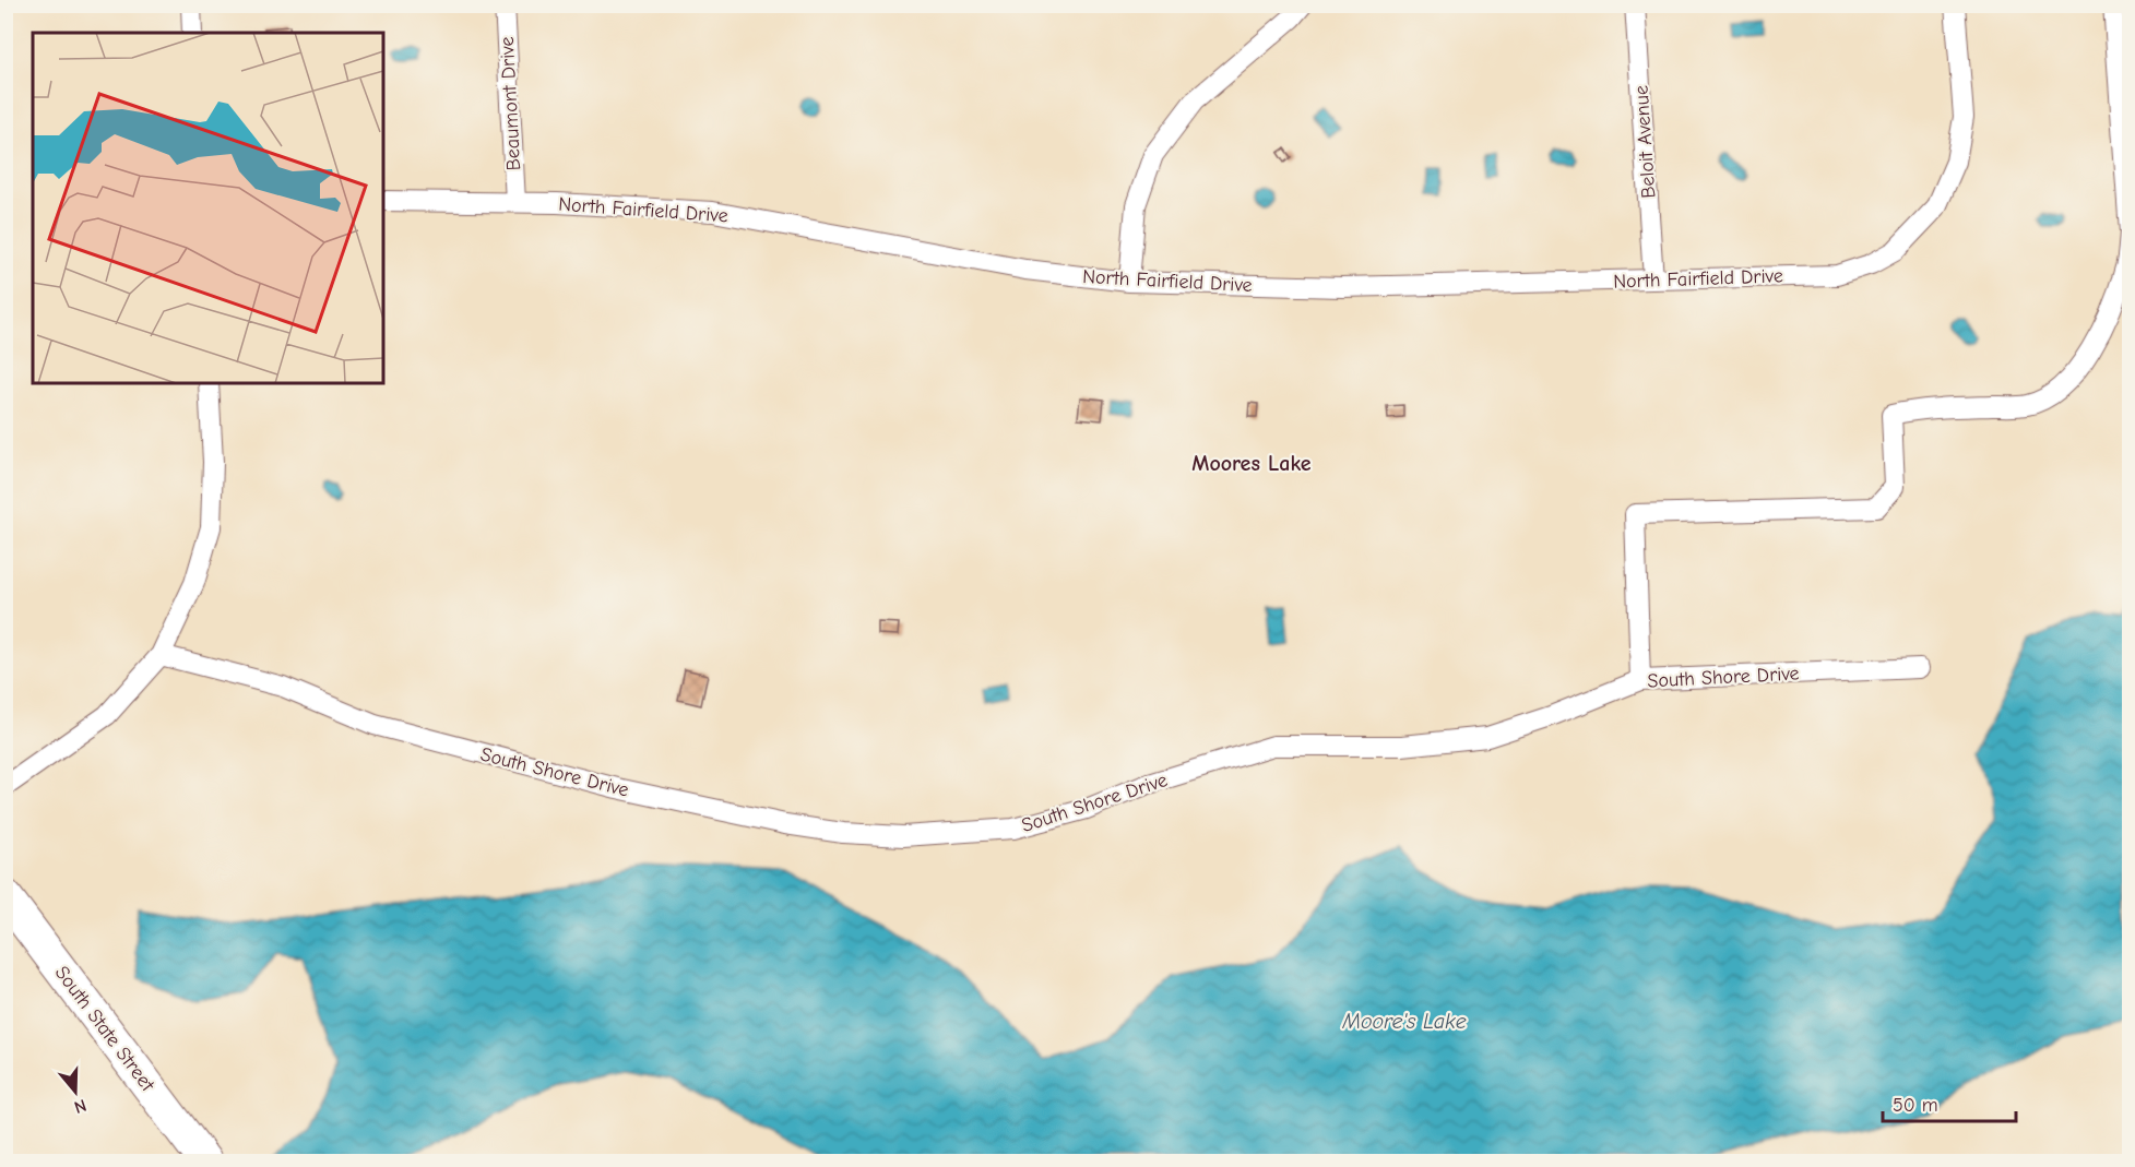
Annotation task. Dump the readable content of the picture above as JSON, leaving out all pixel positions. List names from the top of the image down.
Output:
{
  "streets": {
    "main road": ["South State Street"],
    "street": [
      "Beaumont Drive",
      "Beloit Avenue",
      "North Fairfield Drive",
      "South Shore Drive"
    ]
  },
  "crossings": [
    ["Beaumont Drive", "North Fairfield Drive"],
    ["Beloit Avenue", "North Fairfield Drive"]
  ],
  "districts": ["Moores Lake"],
  "water": ["Moore's Lake"],
  "scale_bar": "50 m",
  "north": "bottom"
}
